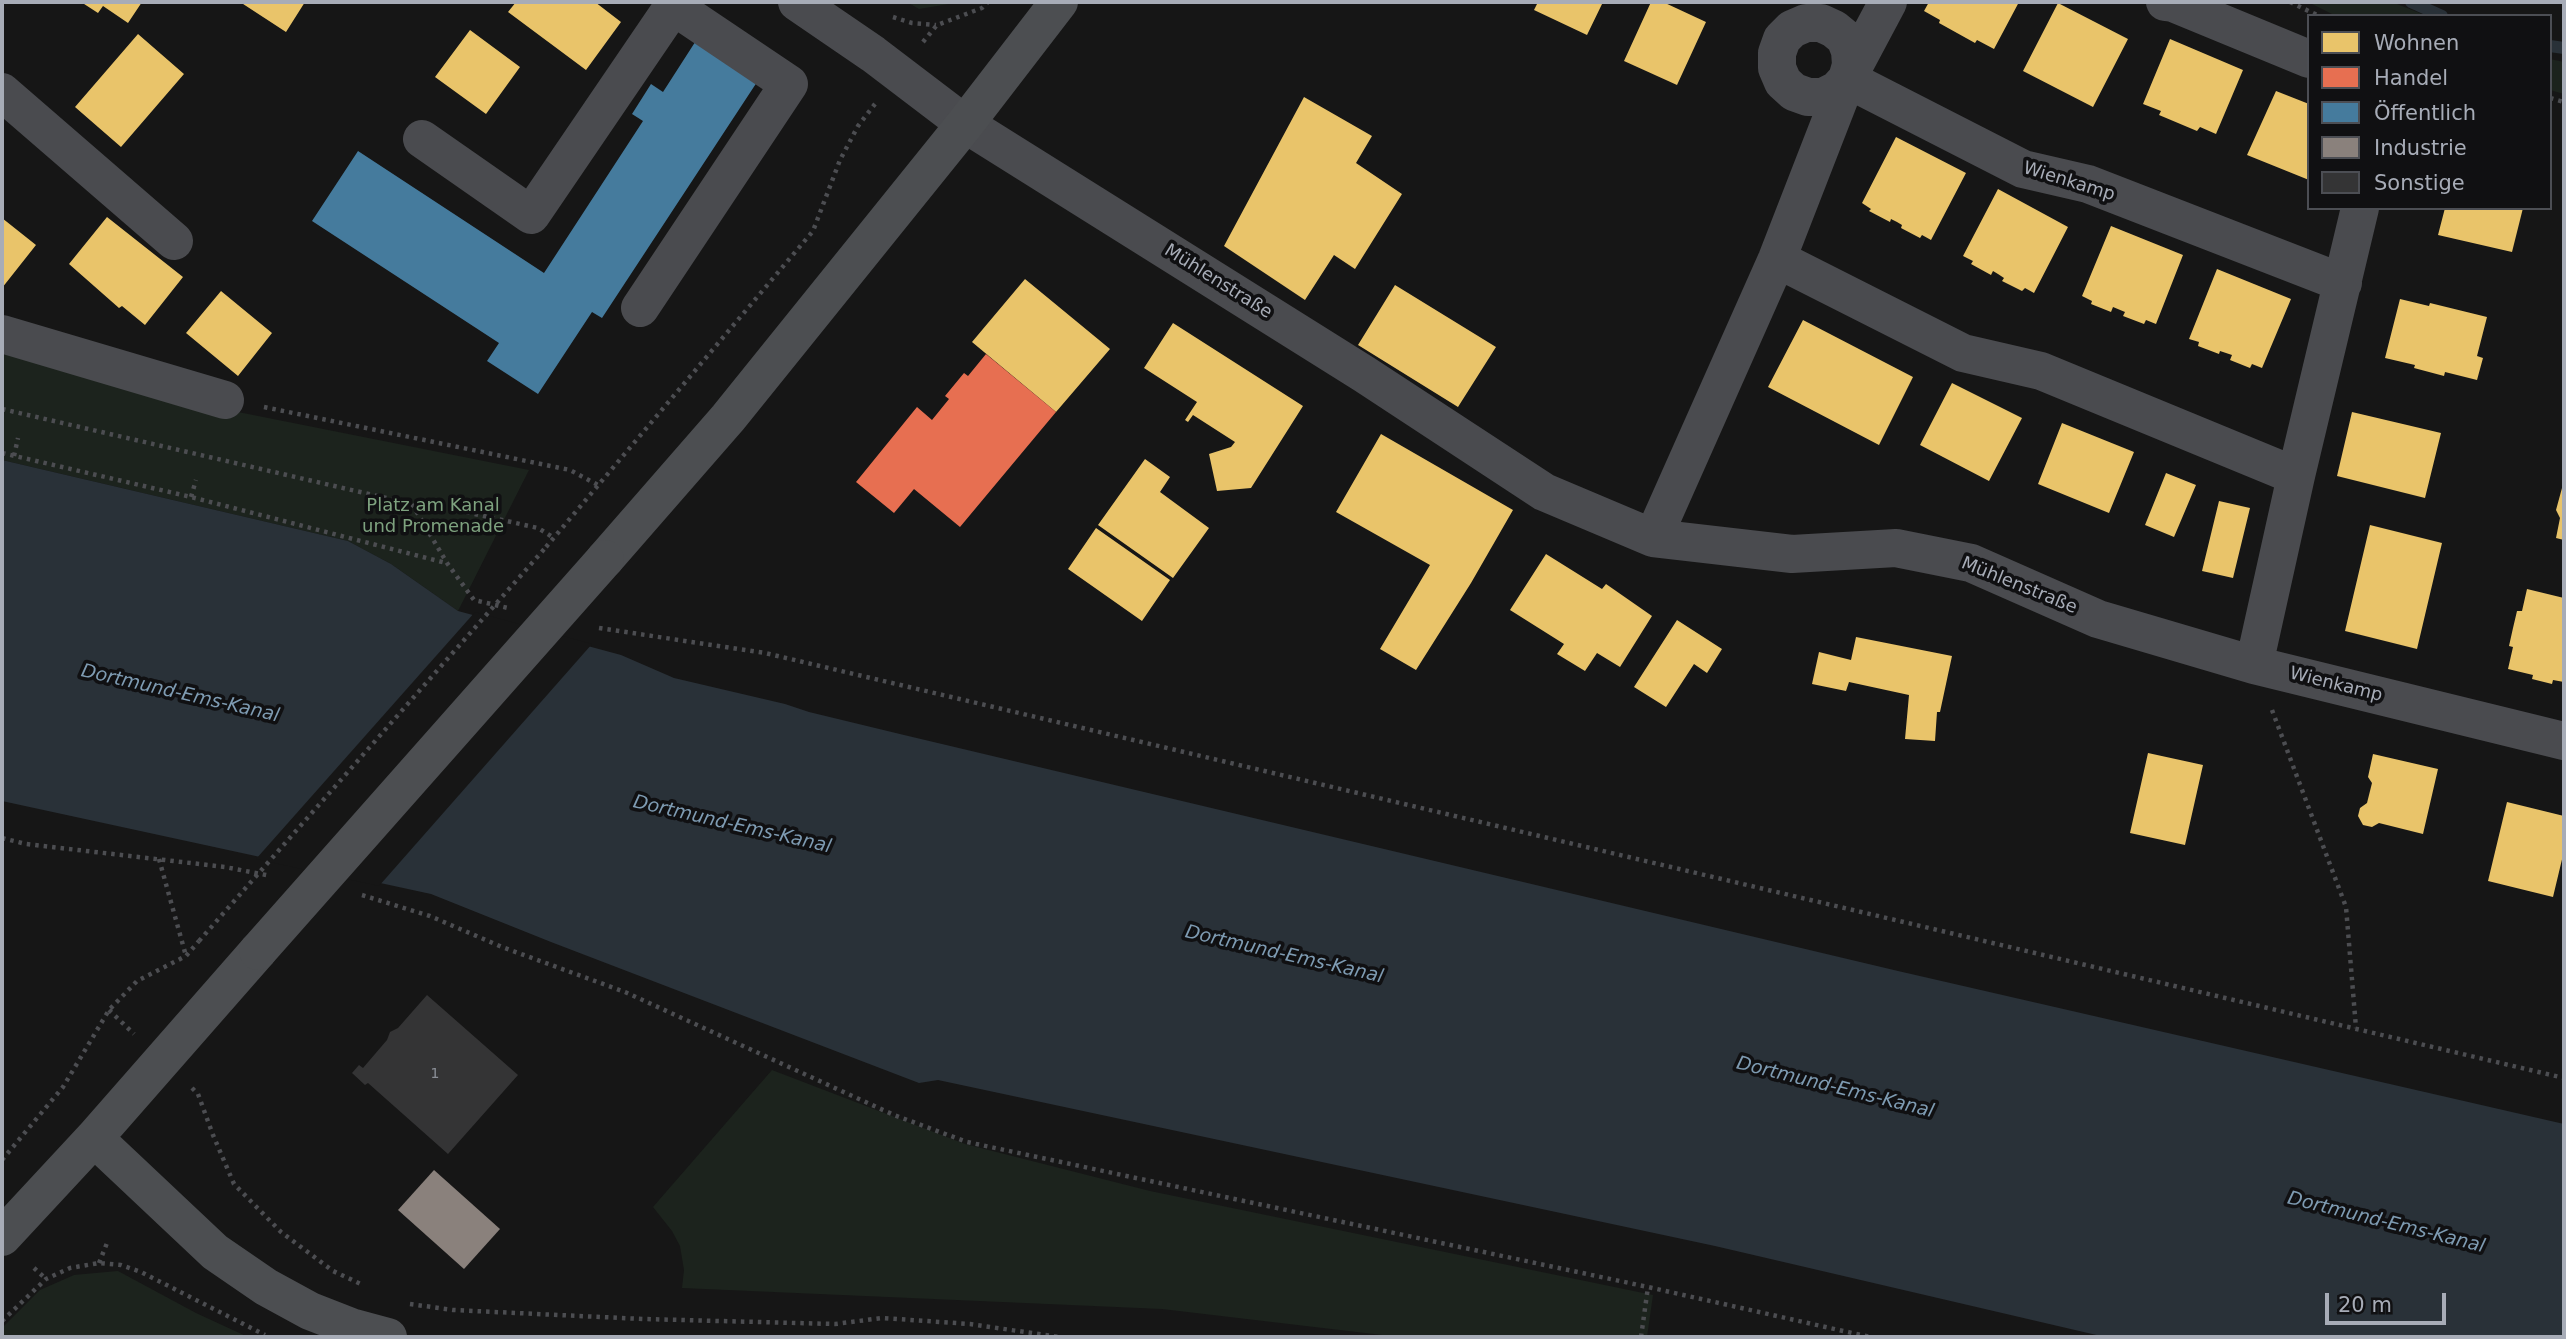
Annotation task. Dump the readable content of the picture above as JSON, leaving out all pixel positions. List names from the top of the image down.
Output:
{
  "streets": {
    "street": ["Wienkamp", "Mühlenstraße"]
  },
  "crossings": [
    ["Wienkamp", "Mühlenstraße"]
  ],
  "water": ["Dortmund-Ems-Kanal"],
  "parks": ["Platz am Kanal und Promenade"],
  "house_numbers": ["1"],
  "legend": [
    "Wohnen",
    "Handel",
    "Öffentlich",
    "Industrie",
    "Sonstige"
  ],
  "scale_bar": "20 m"
}
